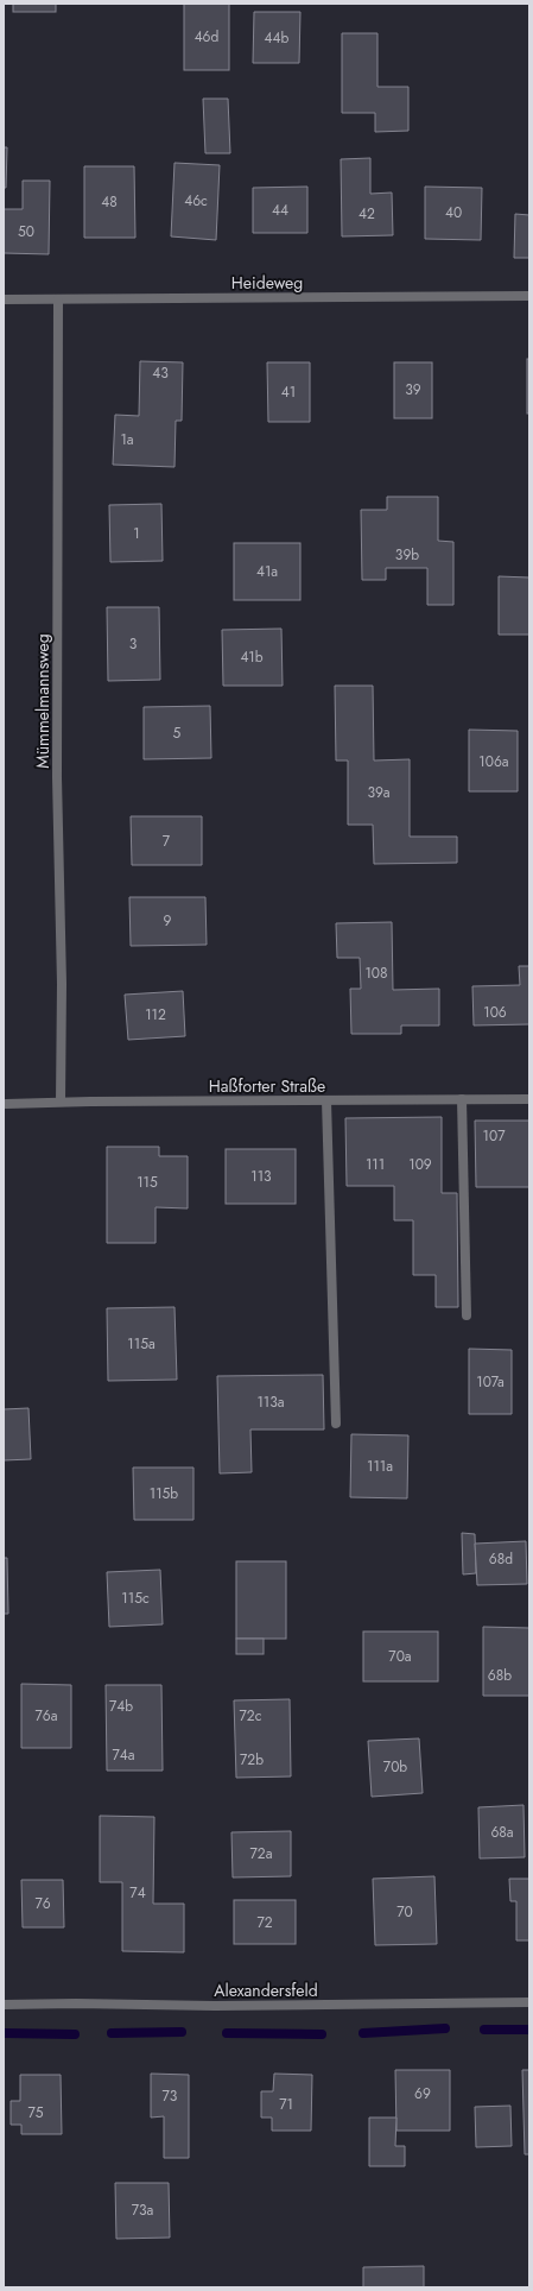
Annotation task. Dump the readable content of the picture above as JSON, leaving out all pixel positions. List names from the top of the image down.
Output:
{
  "streets": {
    "street": [
      "Heideweg",
      "Mümmelmannsweg",
      "Haßforter Straße",
      "Alexandersfeld"
    ]
  },
  "crossings": [
    ["Heideweg", "Mümmelmannsweg"],
    ["Mümmelmannsweg", "Haßforter Straße"]
  ],
  "house_numbers": [
    "46d",
    "44b",
    "46c",
    "48",
    "44",
    "40",
    "42",
    "50",
    "43",
    "39",
    "41",
    "1a",
    "1",
    "39b",
    "41a",
    "3",
    "41b",
    "5",
    "106a",
    "39a",
    "7",
    "9",
    "108",
    "106",
    "112",
    "107",
    "111",
    "109",
    "113",
    "115",
    "115a",
    "107a",
    "113a",
    "111a",
    "115b",
    "68d",
    "115c",
    "70a",
    "68b",
    "74b",
    "76a",
    "72c",
    "74a",
    "72b",
    "70b",
    "68a",
    "72a",
    "74",
    "76",
    "70",
    "72",
    "69",
    "73",
    "71",
    "75",
    "73a"
  ]
}
